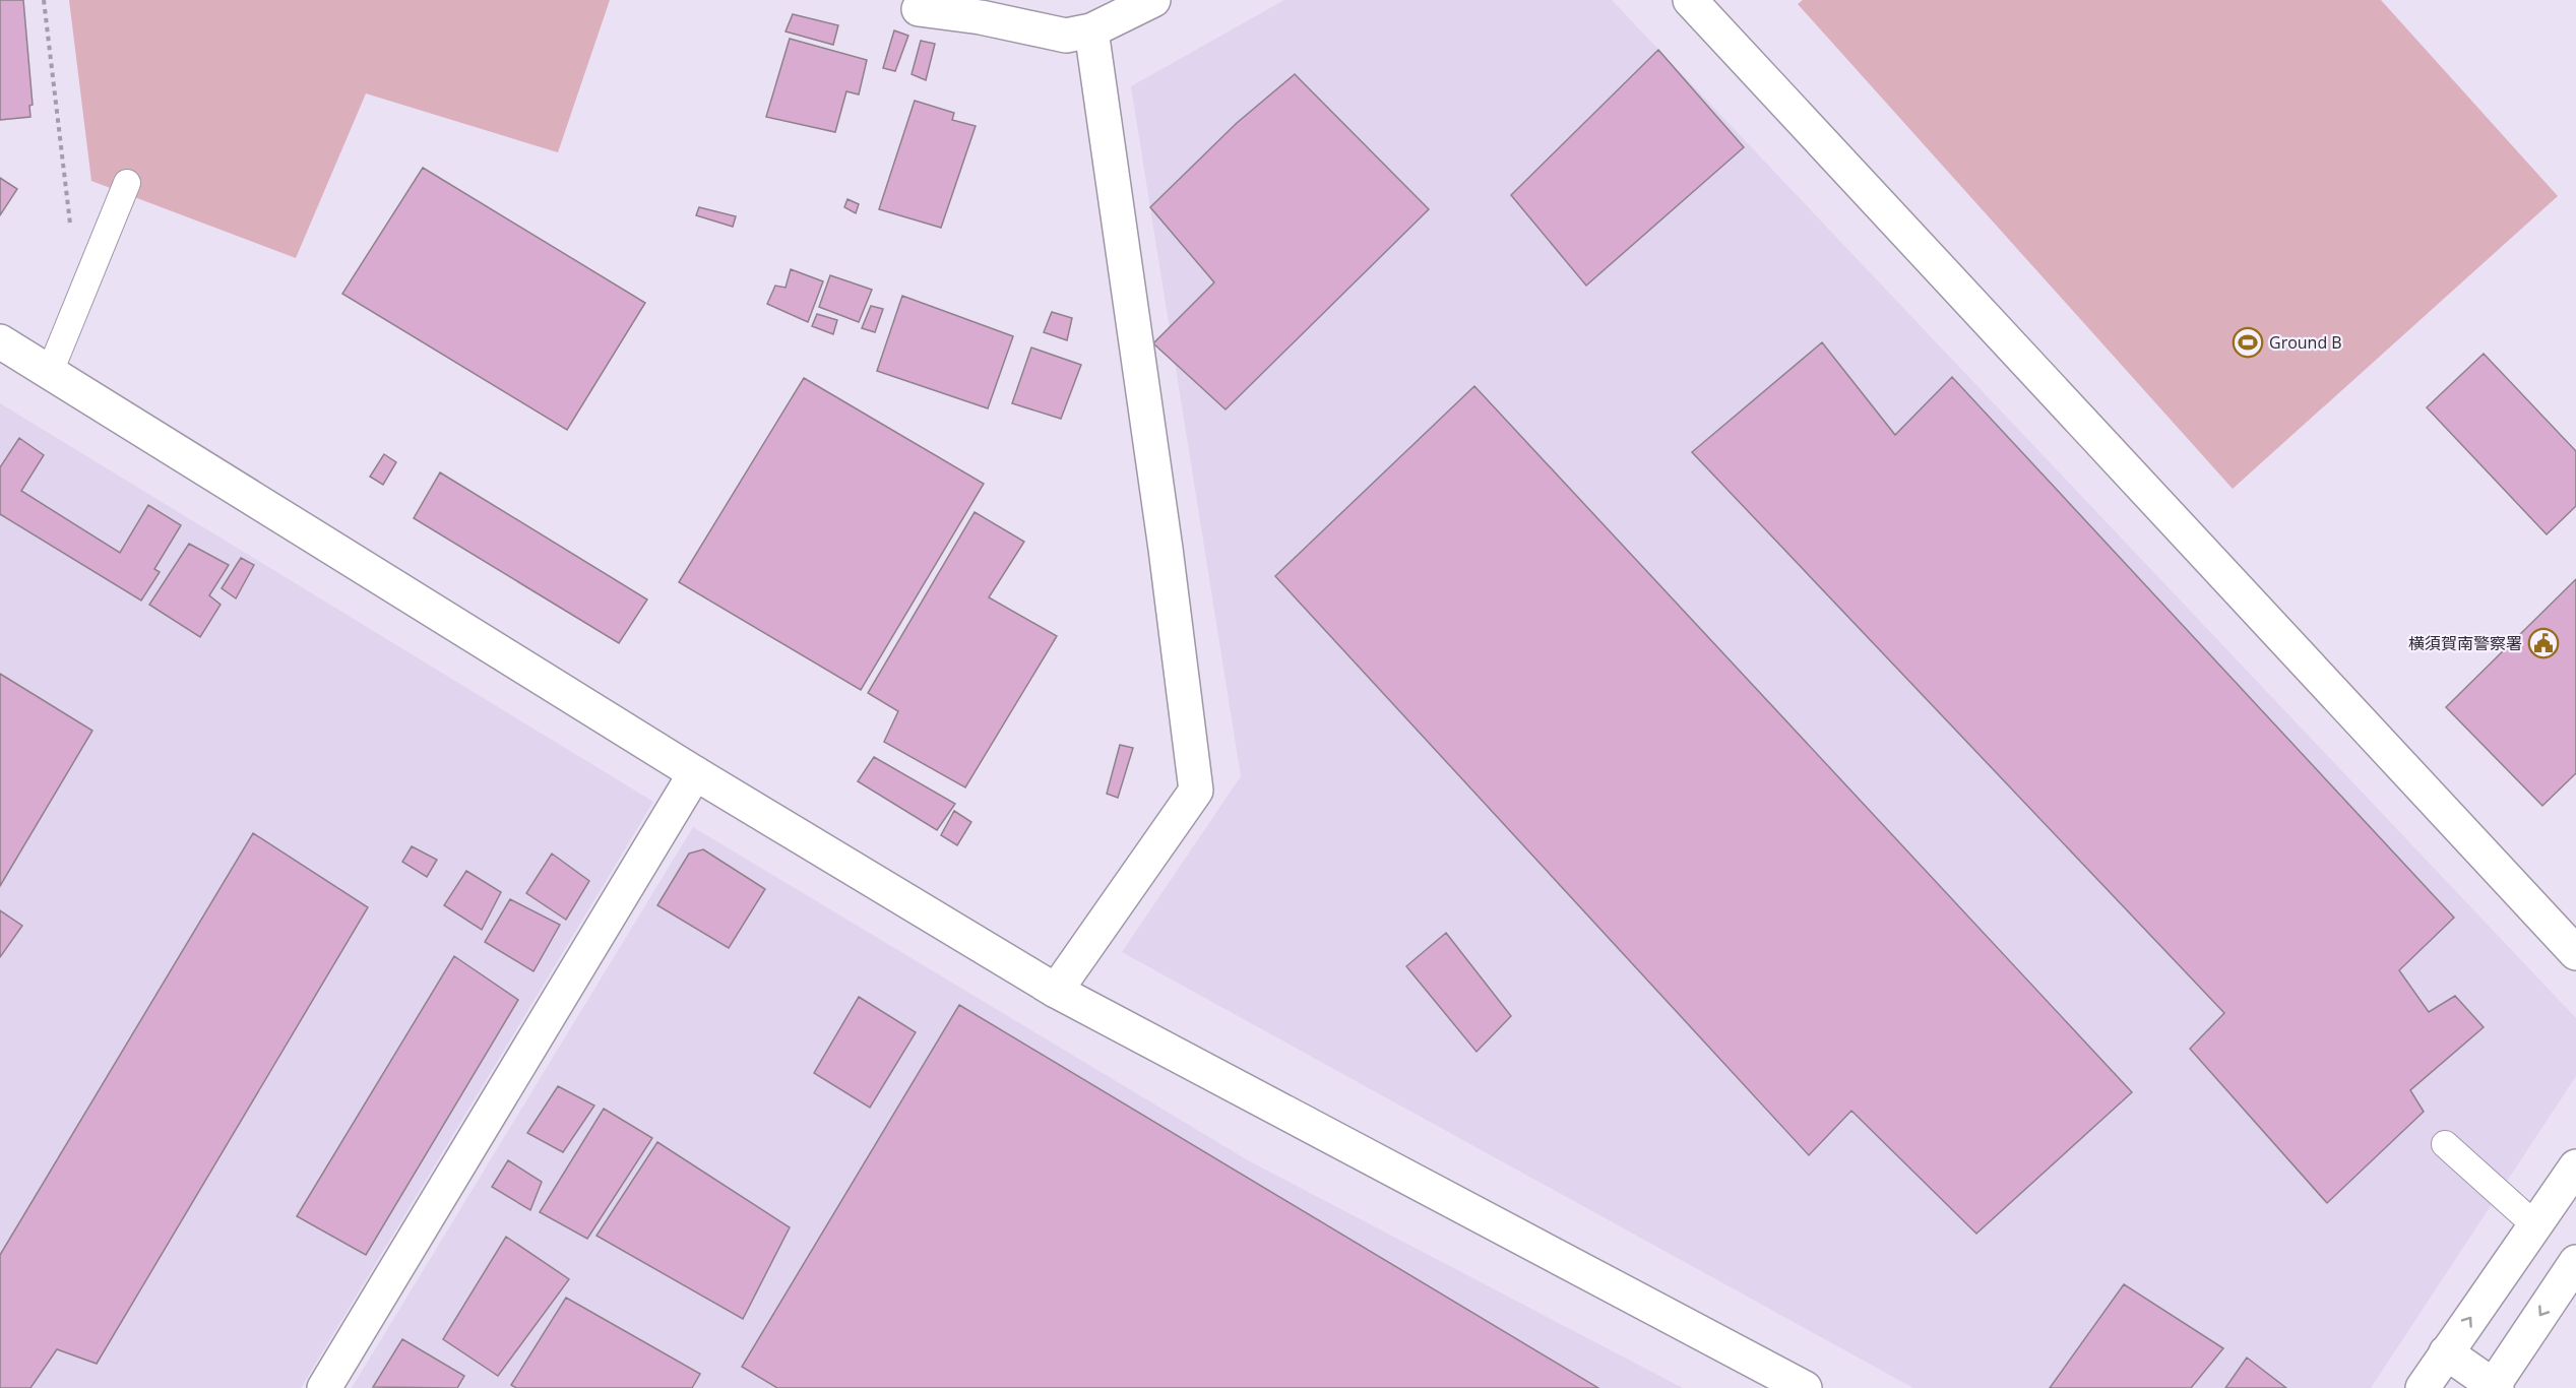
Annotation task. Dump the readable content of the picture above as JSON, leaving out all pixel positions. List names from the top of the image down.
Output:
{
  "places": {
    "sports": ["Ground B"],
    "public building": ["横須賀南警察署"]
  }
}
